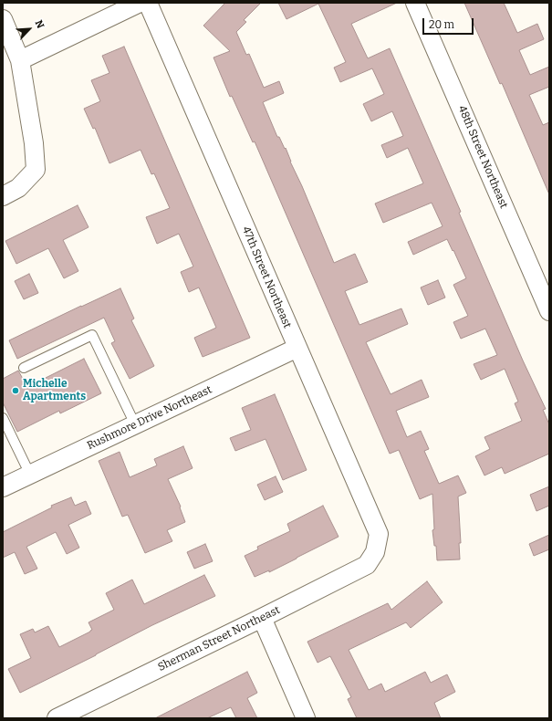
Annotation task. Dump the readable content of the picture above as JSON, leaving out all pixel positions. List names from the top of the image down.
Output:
{
  "streets": {
    "street": [
      "48th Street Northeast",
      "47th Street Northeast",
      "Rushmore Drive Northeast",
      "Sherman Street Northeast"
    ]
  },
  "crossings": [
    ["47th Street Northeast", "Rushmore Drive Northeast"],
    ["47th Street Northeast", "Sherman Street Northeast"]
  ],
  "places": ["Michelle Apartments"],
  "scale_bar": "20 m",
  "north": "top right"
}
